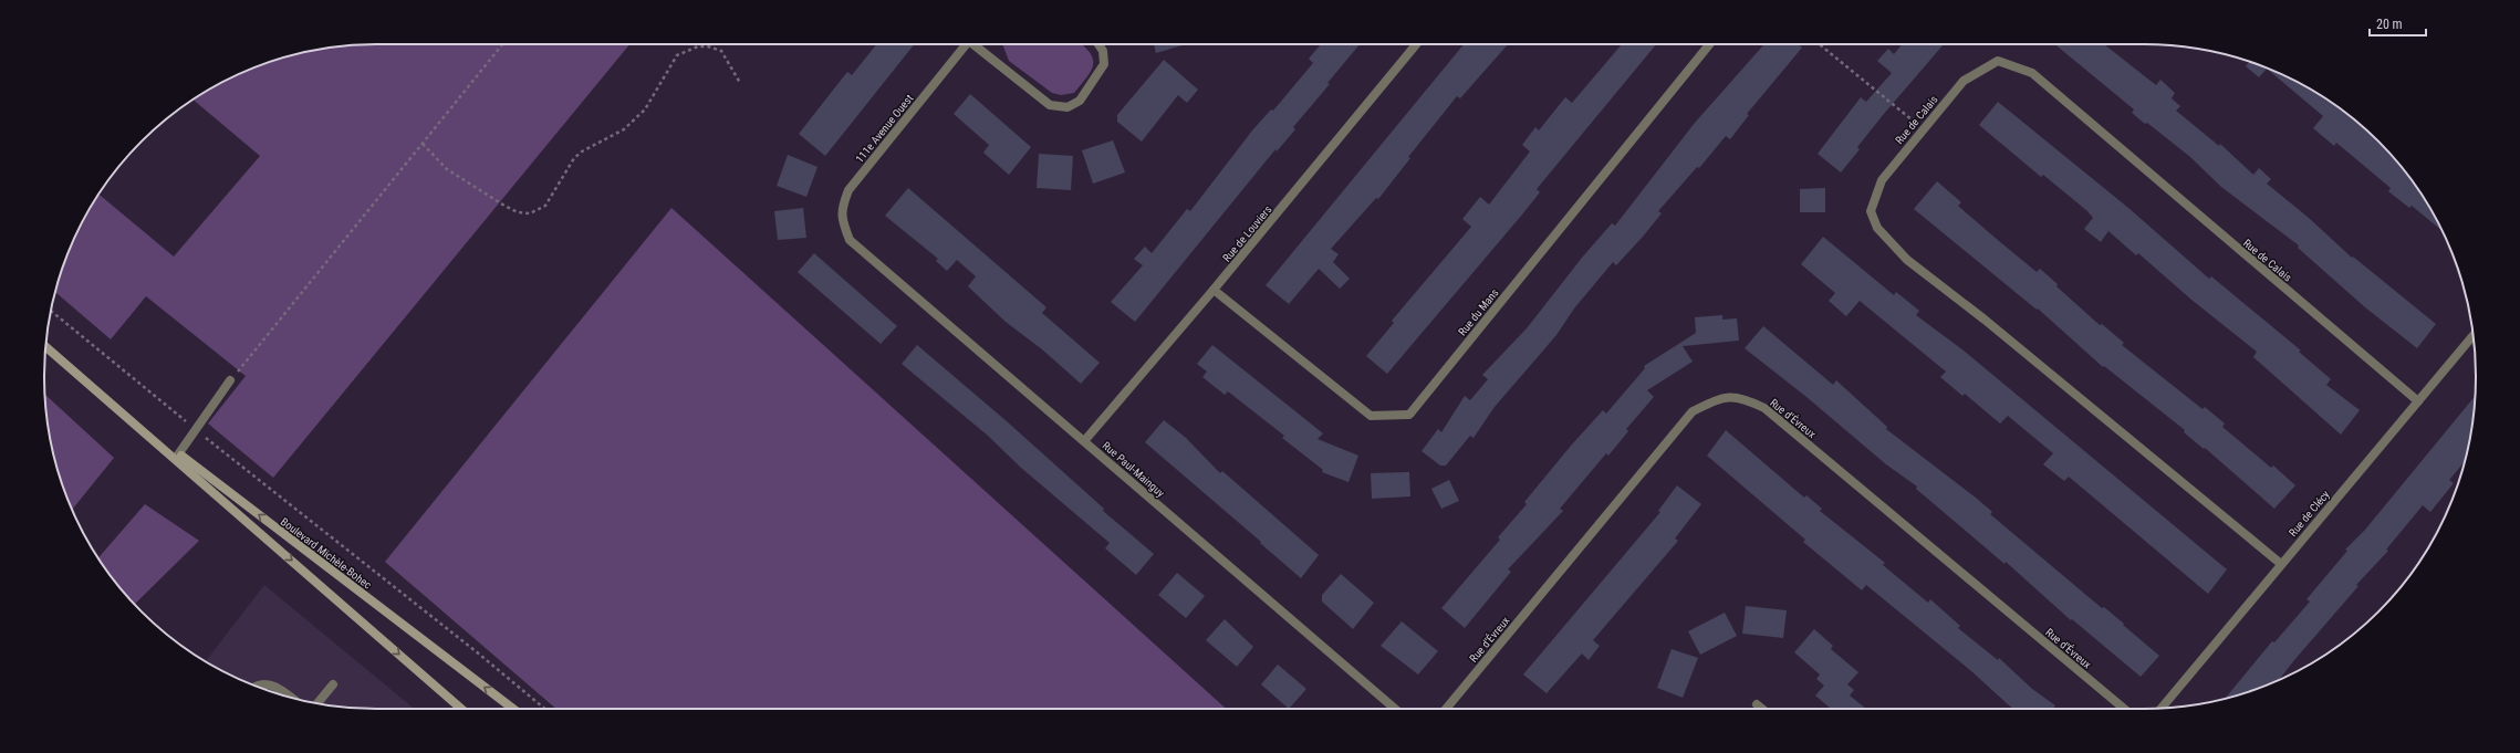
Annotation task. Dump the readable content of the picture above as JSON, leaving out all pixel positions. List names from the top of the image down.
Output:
{
  "streets": {
    "street": [
      "Rue de Calais",
      "111e Avenue Ouest",
      "Rue de Louviers",
      "Rue du Mans",
      "Rue d'Évreux",
      "Rue Paul-Mainguy",
      "Rue de Clécy",
      "Boulevard Michèle-Bohec"
    ]
  },
  "crossings": [
    ["Rue de Calais", "Rue de Clécy"],
    ["111e Avenue Ouest", "Rue Paul-Mainguy"],
    ["Rue de Louviers", "Rue du Mans"],
    ["Rue de Louviers", "Rue Paul-Mainguy"]
  ],
  "scale_bar": "20 m"
}
